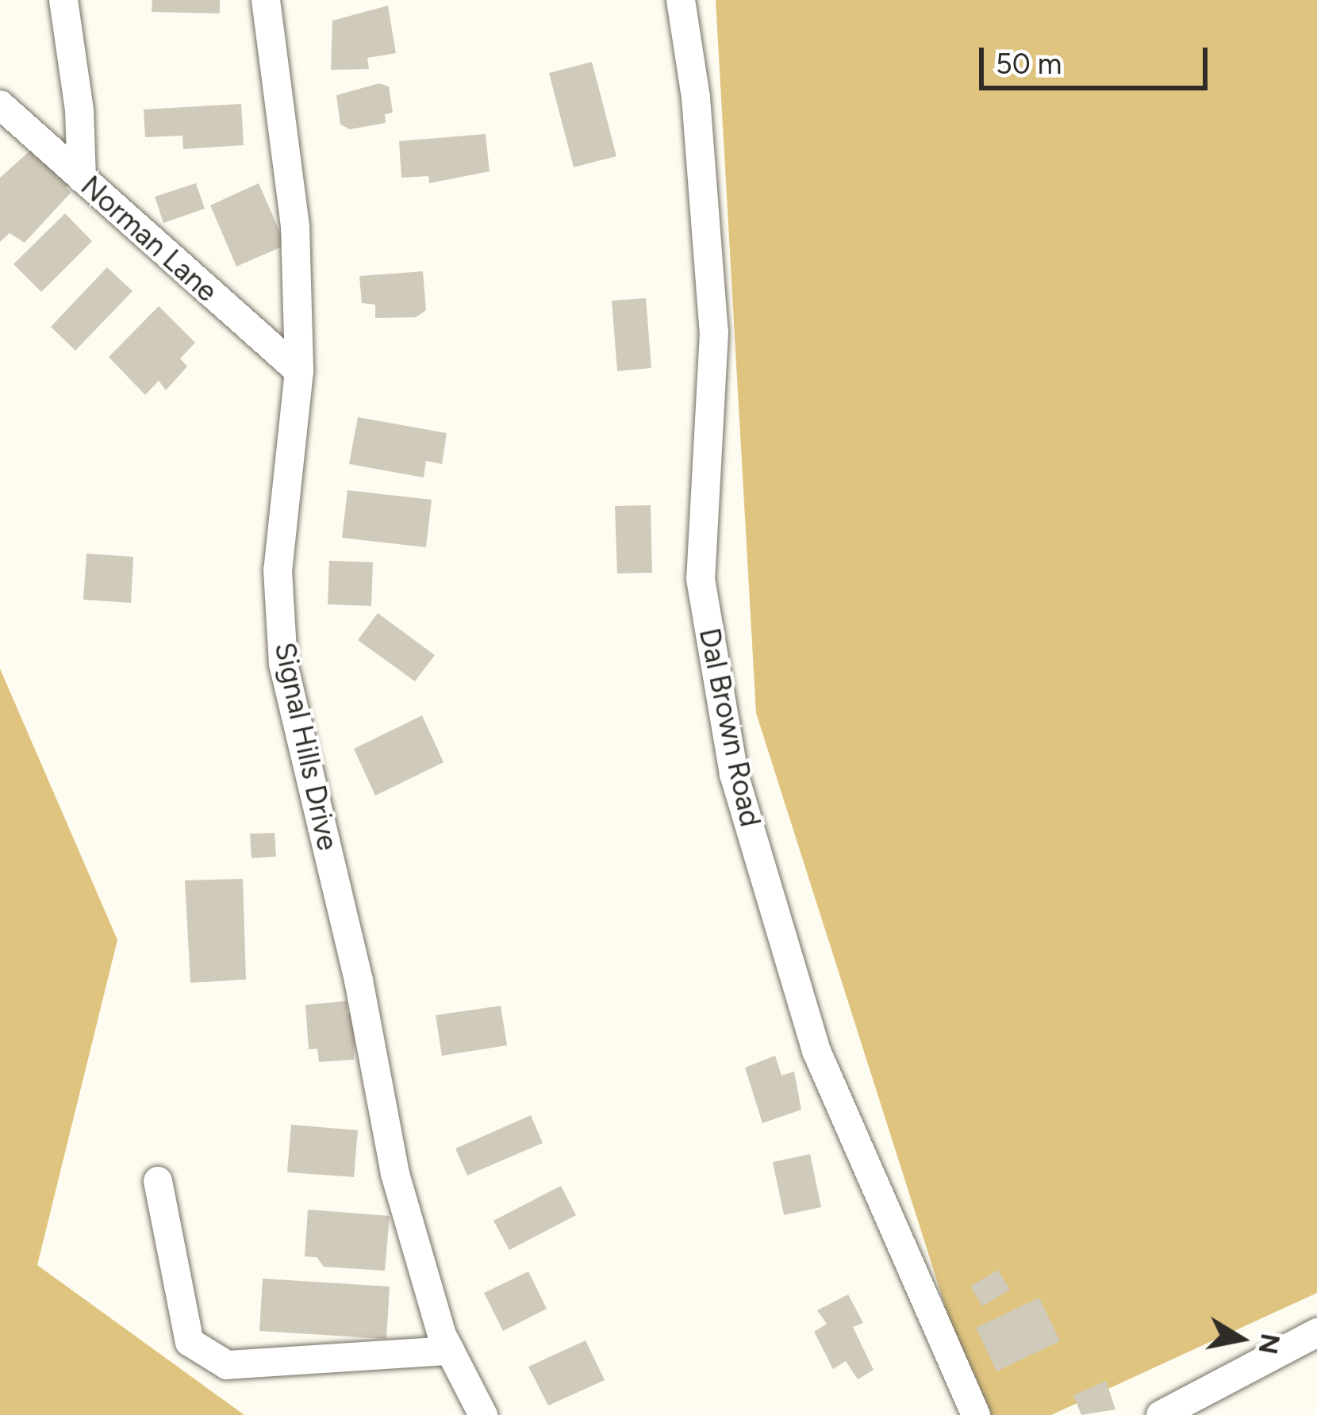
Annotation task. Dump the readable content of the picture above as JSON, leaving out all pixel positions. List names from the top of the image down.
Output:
{
  "streets": {
    "street": ["Norman Lane", "Dal Brown Road", "Signal Hills Drive"]
  },
  "crossings": [
    ["Norman Lane", "Signal Hills Drive"]
  ],
  "scale_bar": "50 m",
  "north": "right"
}
